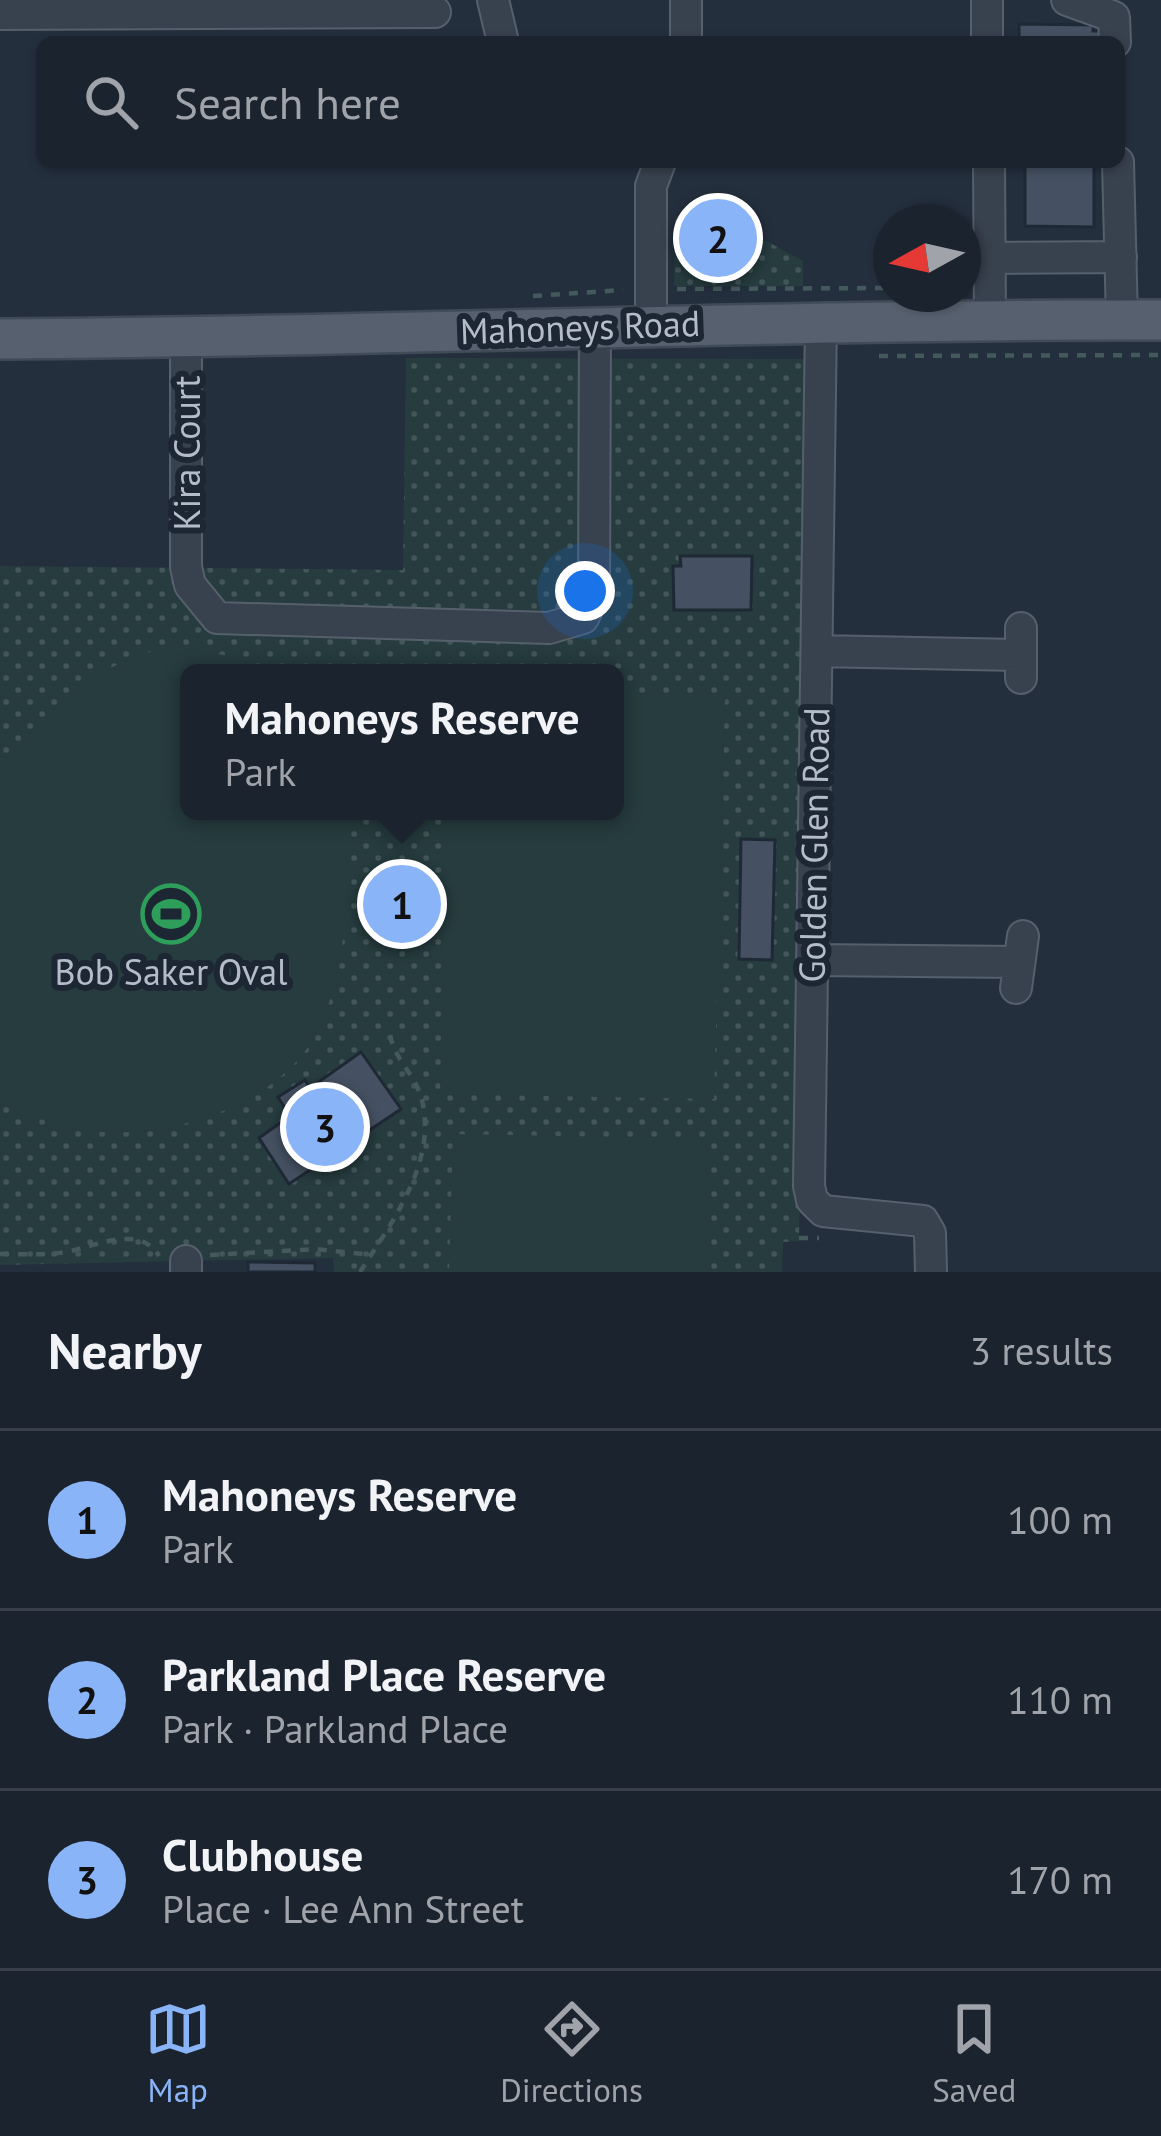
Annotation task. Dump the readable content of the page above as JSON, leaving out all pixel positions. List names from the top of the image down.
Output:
{
  "streets": {
    "main road": ["Mahoneys Road"],
    "street": ["Kira Court", "Golden Glen Road"]
  },
  "crossings": [
    ["Mahoneys Road", "Kira Court"],
    ["Mahoneys Road", "Golden Glen Road"]
  ],
  "places": {
    "sports": ["Bob Saker Oval"]
  },
  "north": "left",
  "page": {
    "search": "Search here",
    "pins": ["2", "1", "3"],
    "popup": ["Mahoneys Reserve", "Park"],
    "heading": ["Nearby", "3 results"],
    "list": [
      {
        "mark": "1",
        "name": "Mahoneys Reserve",
        "note": "Park",
        "value": "100 m"
      },
      {
        "mark": "2",
        "name": "Parkland Place Reserve",
        "note": "Park · Parkland Place",
        "value": "110 m"
      },
      {
        "mark": "3",
        "name": "Clubhouse",
        "note": "Place · Lee Ann Street",
        "value": "170 m"
      }
    ],
    "nav": ["Map", "Directions", "Saved"]
  }
}
